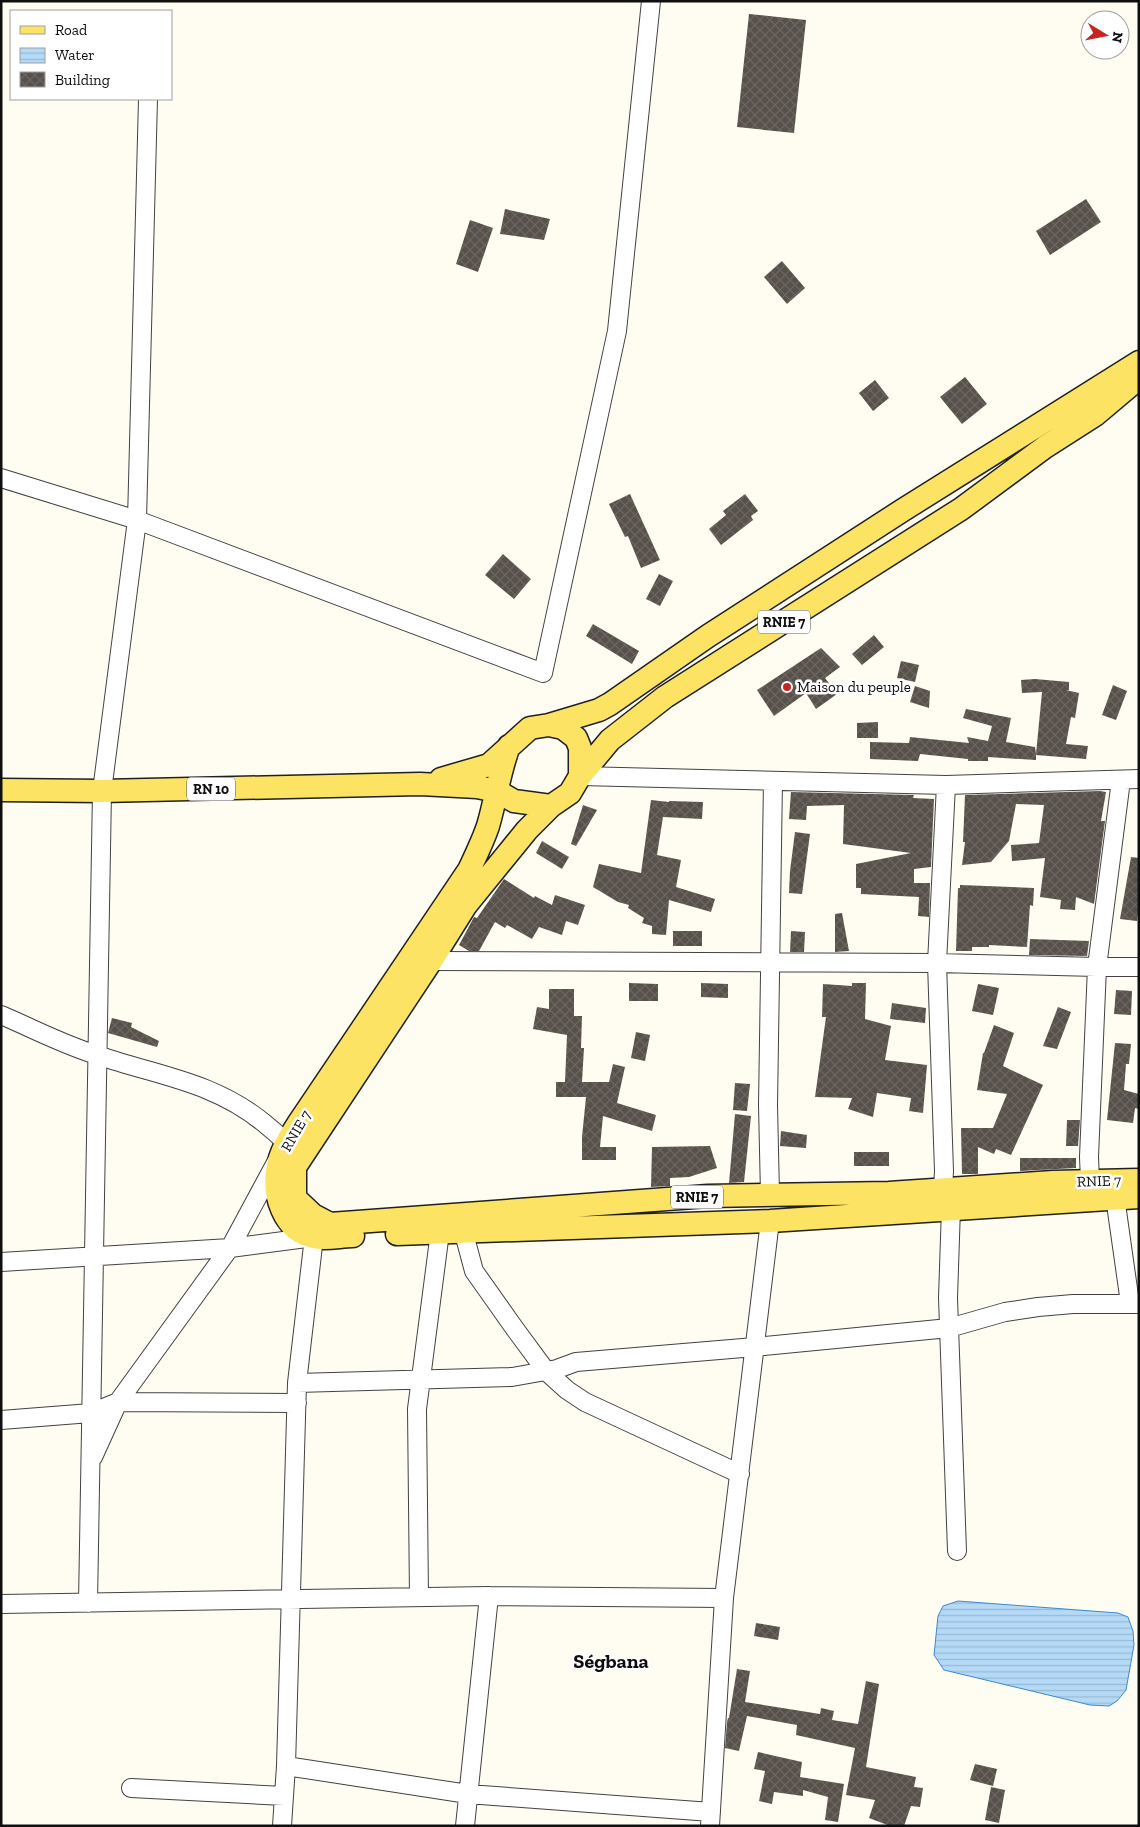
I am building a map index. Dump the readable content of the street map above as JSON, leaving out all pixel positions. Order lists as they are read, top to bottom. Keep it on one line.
{"streets":{"main road":["RNIE 7","RN 10"]},"crossings":[["RNIE 7","RN 10"]],"districts":["Ségbana"],"places":["Maison du peuple"],"legend":["Road","Water","Building"],"north":"right"}
